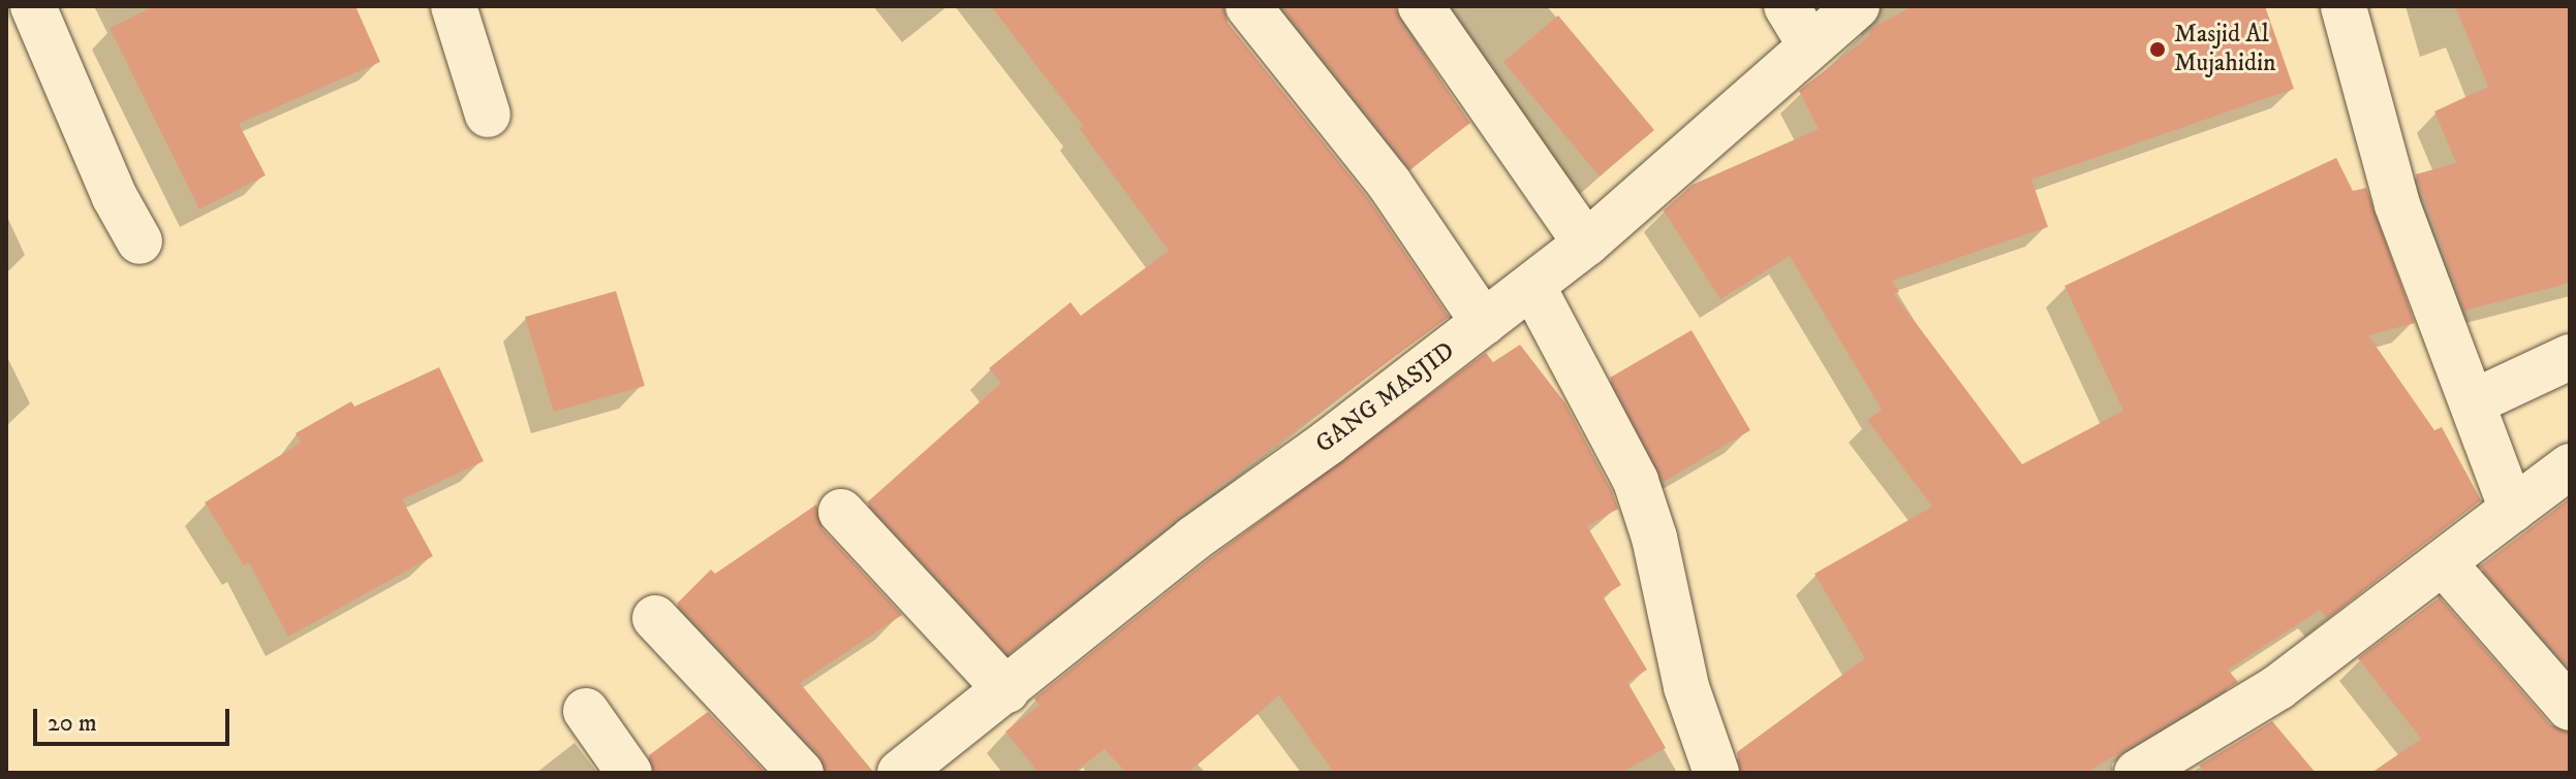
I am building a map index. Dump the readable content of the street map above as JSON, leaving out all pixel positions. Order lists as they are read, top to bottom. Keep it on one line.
{"streets":{"street":["GANG MASJID"]},"places":["Masjid Al Mujahidin"],"scale_bar":"20 m"}
